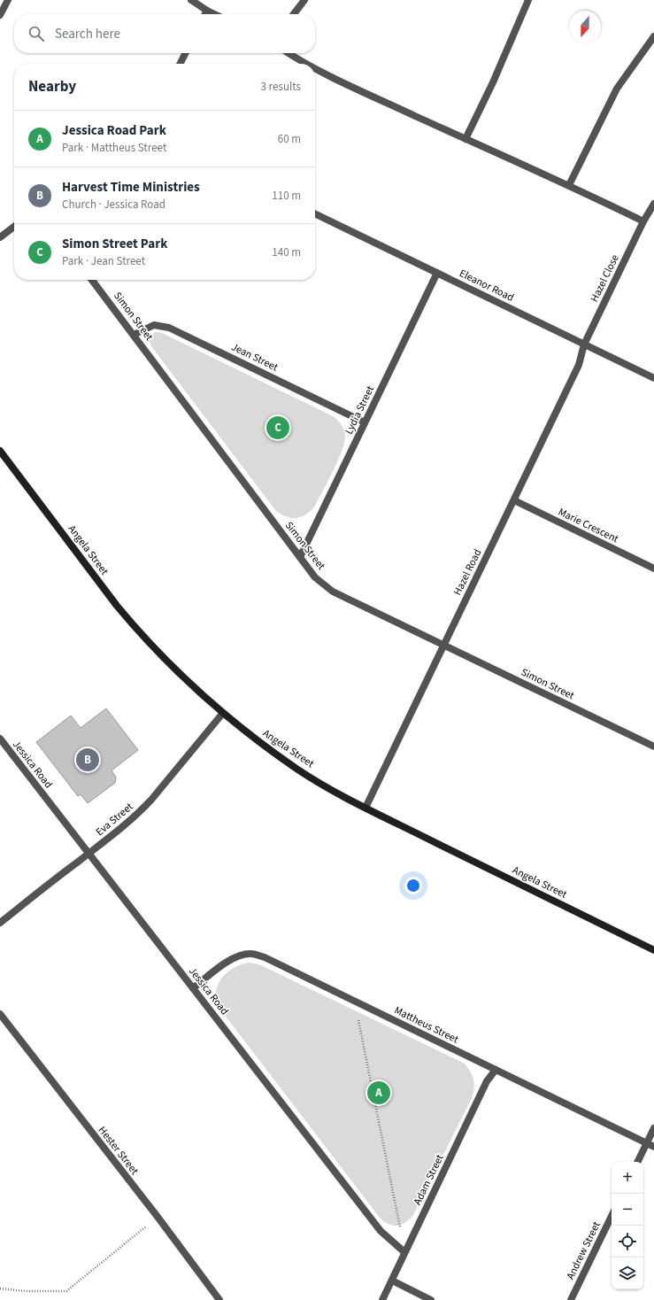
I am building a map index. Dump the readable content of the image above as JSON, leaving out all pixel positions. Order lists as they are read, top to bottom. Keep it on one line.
{"streets":{"street":["Hazel Close","Eleanor Road","Simon Street","Jean Street","Lydia Street","Marie Crescent","Angela Street","Hazel Road","Jessica Road","Eva Street","Mattheus Street","Hester Street","Adam Street","Andrew Street"]},"crossings":[["Hazel Close","Eleanor Road"],["Hazel Close","Hazel Road"],["Eleanor Road","Lydia Street"],["Eleanor Road","Hazel Road"],["Simon Street","Jean Street"],["Simon Street","Lydia Street"],["Simon Street","Hazel Road"],["Jean Street","Lydia Street"],["Marie Crescent","Hazel Road"],["Angela Street","Hazel Road"],["Angela Street","Eva Street"],["Jessica Road","Eva Street"],["Jessica Road","Mattheus Street"],["Jessica Road","Adam Street"],["Mattheus Street","Adam Street"]],"north":"bottom","page":{"search":"Search here","heading":["Nearby","3 results"],"list":[{"mark":"A","name":"Jessica Road Park","note":"Park · Mattheus Street","value":"60 m"},{"mark":"B","name":"Harvest Time Ministries","note":"Church · Jessica Road","value":"110 m"},{"mark":"C","name":"Simon Street Park","note":"Park · Jean Street","value":"140 m"}],"pins":["C","B","A"],"map_buttons":["+","−"]}}
